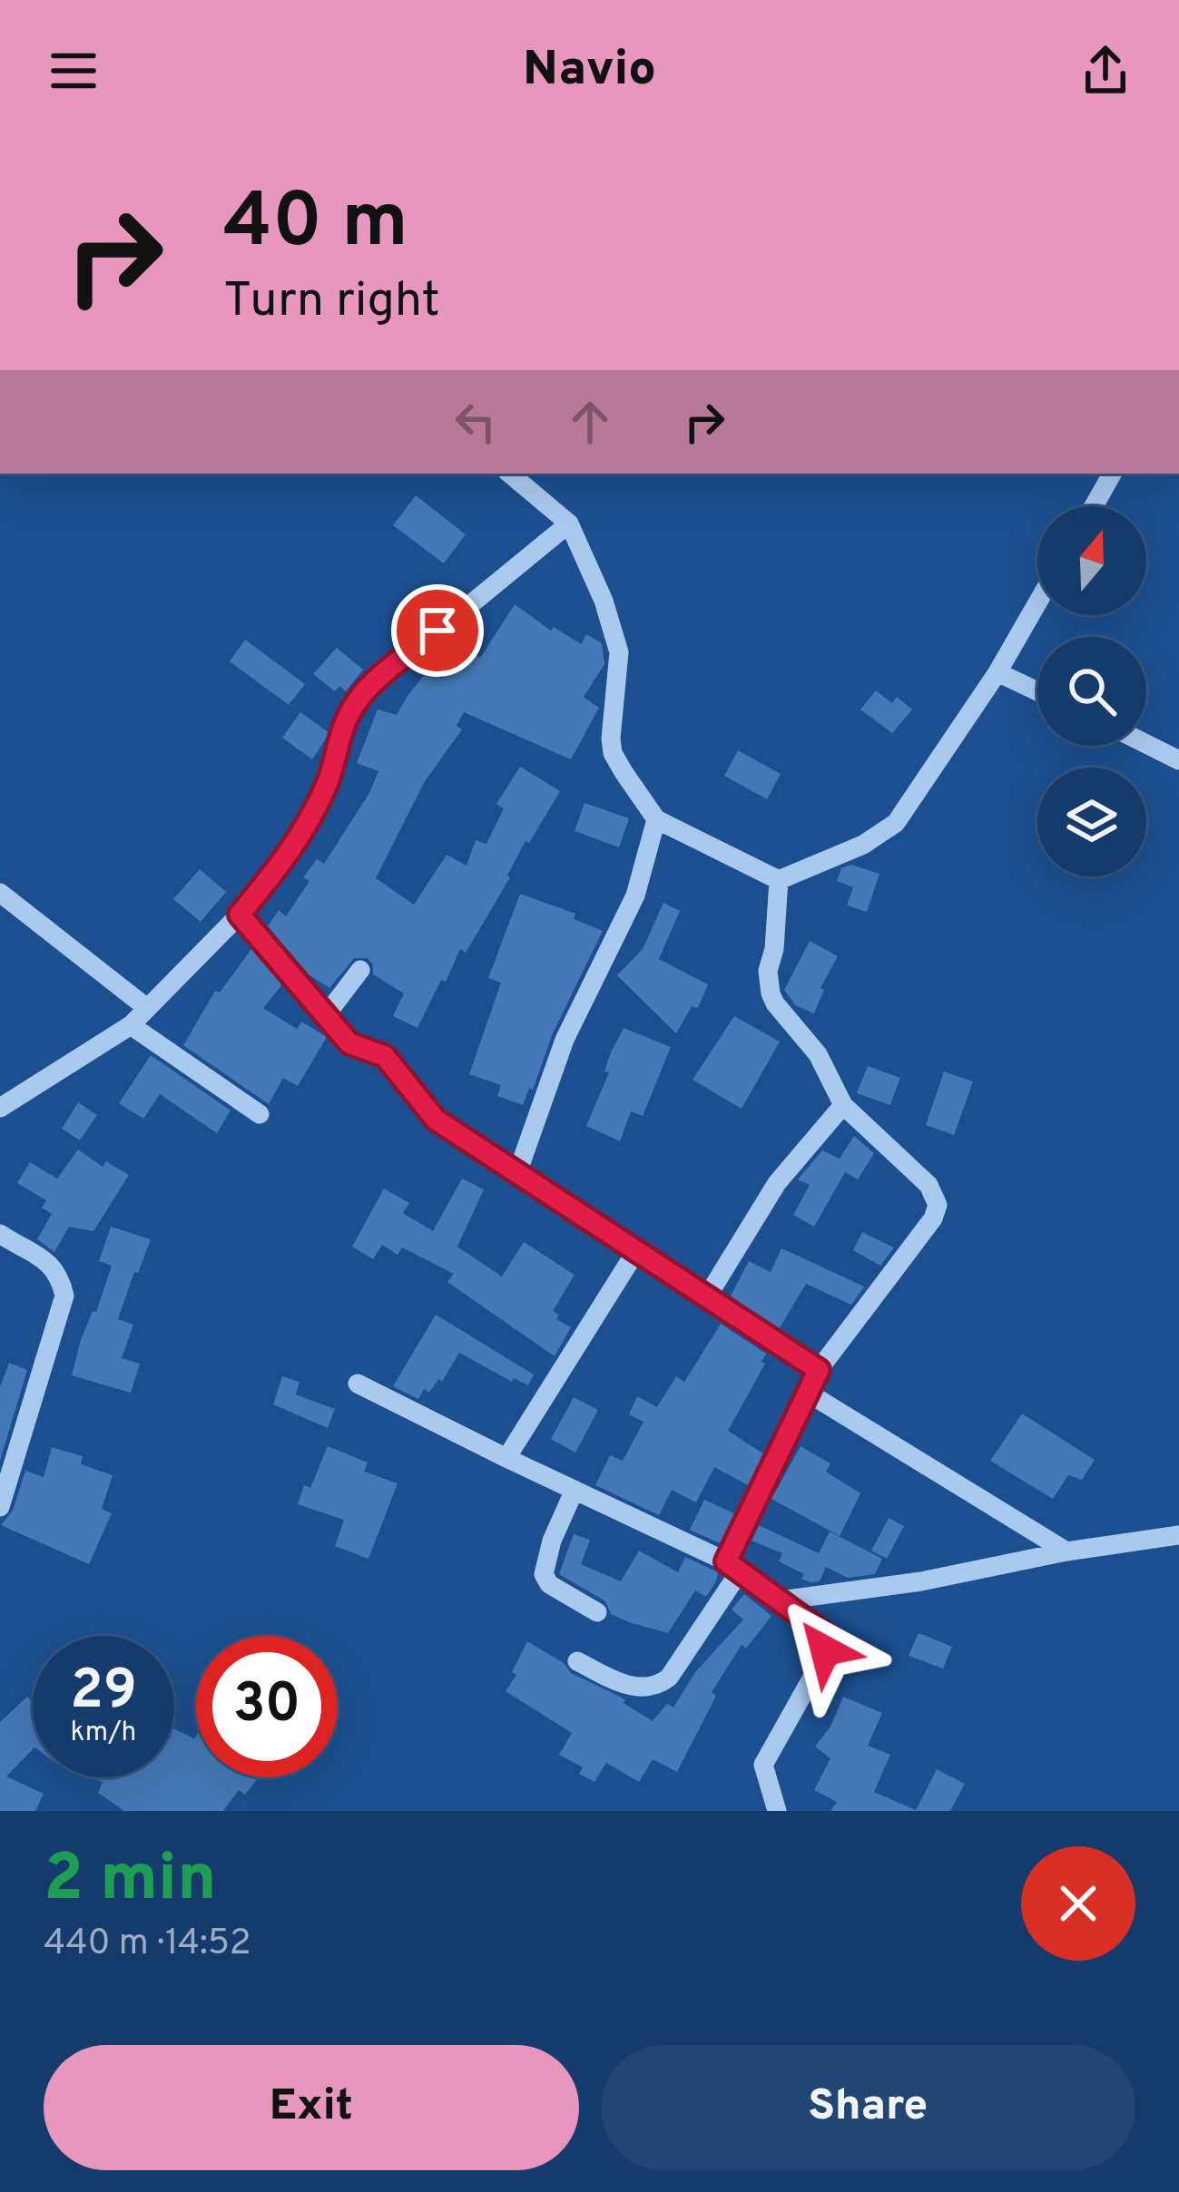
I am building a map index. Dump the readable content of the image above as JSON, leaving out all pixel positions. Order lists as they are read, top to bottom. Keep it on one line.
{"north":"top","page":{"header":"Navio","turn":["40 m","Turn right"],"speed":"29 km/h","limit":"30","heading":["2 min","440 m · 14:52"],"buttons":["Exit","Share"]}}
